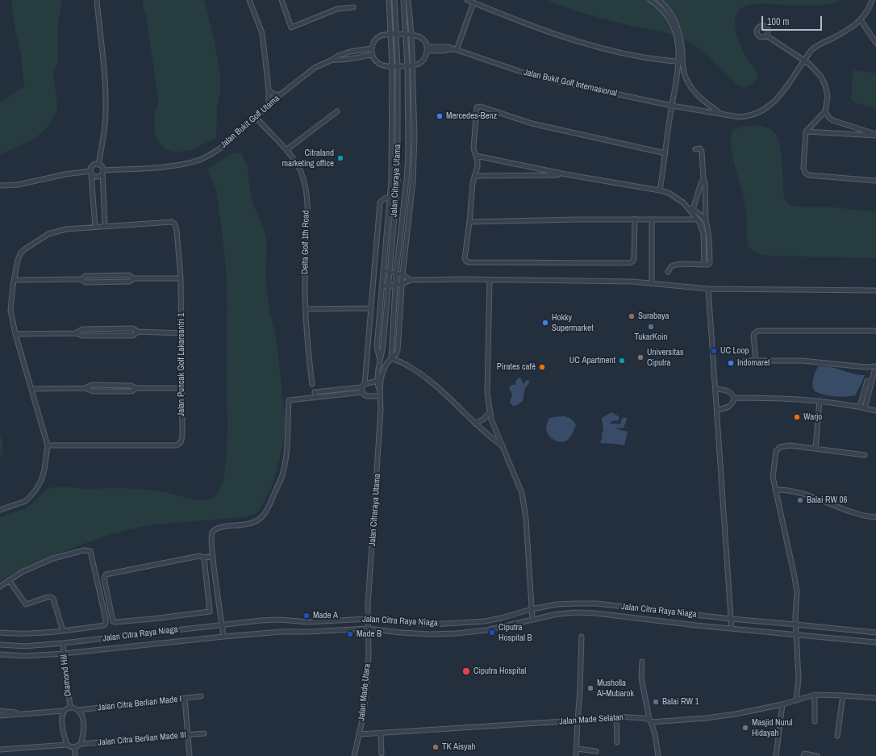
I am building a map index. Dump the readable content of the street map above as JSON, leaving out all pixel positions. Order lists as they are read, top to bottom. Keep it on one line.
{"streets":{"street":["Jalan Bukit Golf Internasional","Jalan Bukit Golf Utama","Jalan Citraraya Utama","Delta Golf 1th Road","Jalan Puncak Golf Lakarsantri 1","Jalan Citra Raya Niaga","Diamond Hill","Jalan Made Utara","Jalan Citra Berlian Made I","Jalan Made Selatan","Jalan Citra Berlian Made III"]},"crossings":[["Jalan Bukit Golf Utama","Delta Golf 1th Road"],["Jalan Citraraya Utama","Jalan Citra Raya Niaga"],["Jalan Citraraya Utama","Jalan Made Utara"],["Jalan Citra Raya Niaga","Diamond Hill"],["Jalan Citra Raya Niaga","Jalan Made Utara"],["Diamond Hill","Jalan Citra Berlian Made I"],["Jalan Made Utara","Jalan Made Selatan"]],"places":["Mercedes-Benz","Citraland marketing office","Surabaya","Hokky Supermarket","TukarKoin","UC Loop","Universitas Ciputra","UC Apartment","Indomaret","Pirates café","Warjo","Balai RW 06","Made A","Ciputra Hospital B","Made B","Ciputra Hospital","Musholla Al-Mubarok","Balai RW 1","Masjid Nurul Hidayah","TK Aisyah"],"scale_bar":"100 m"}
